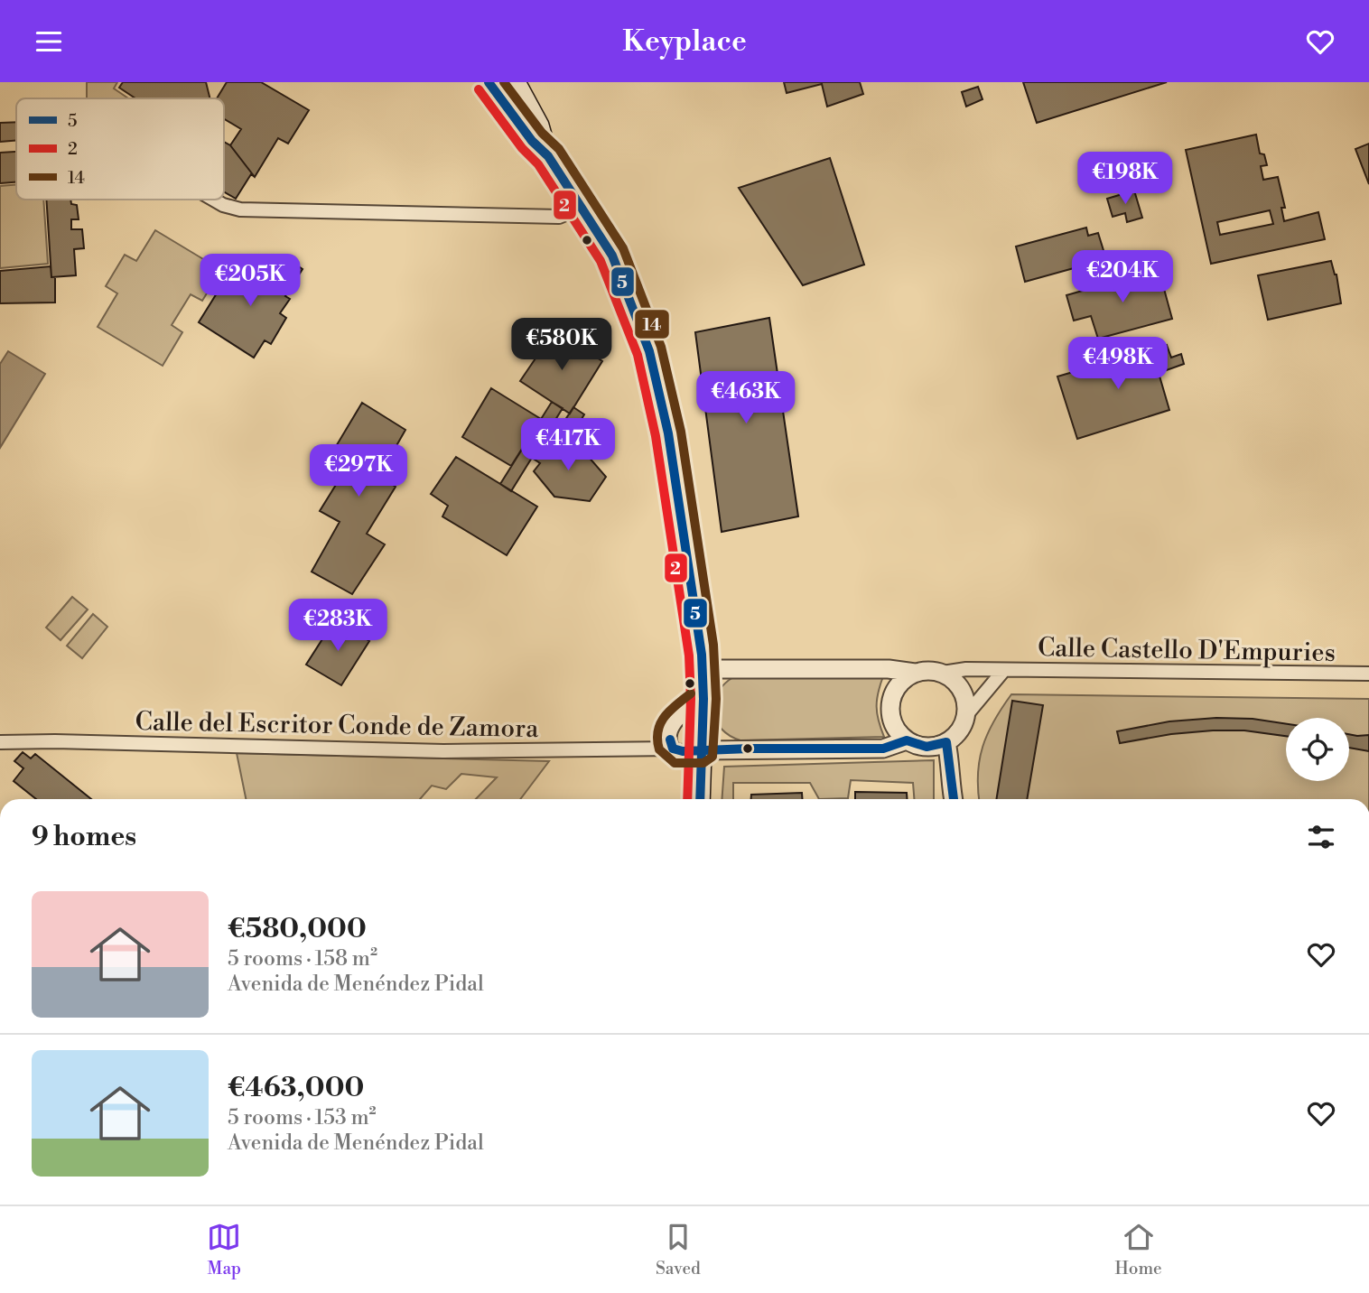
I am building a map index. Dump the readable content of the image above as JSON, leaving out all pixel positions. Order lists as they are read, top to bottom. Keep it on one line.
{"streets":{"street":["Calle Castello D'Empuries","Calle del Escritor Conde de Zamora"]},"lines":["transit line 5","transit line 14","transit line 2"],"legend":["5","2","14"],"page":{"header":"Keyplace","price":["€198K","€204K","€205K","€580K","€498K","€463K","€417K","€297K","€283K"],"heading":"9 homes","list":[{"name":"€580,000","note":"5 rooms · 158 m² · Avenida de Menéndez Pidal"},{"name":"€463,000","note":"5 rooms · 153 m² · Avenida de Menéndez Pidal"}],"tabs":["Map","Saved","Home"]}}
